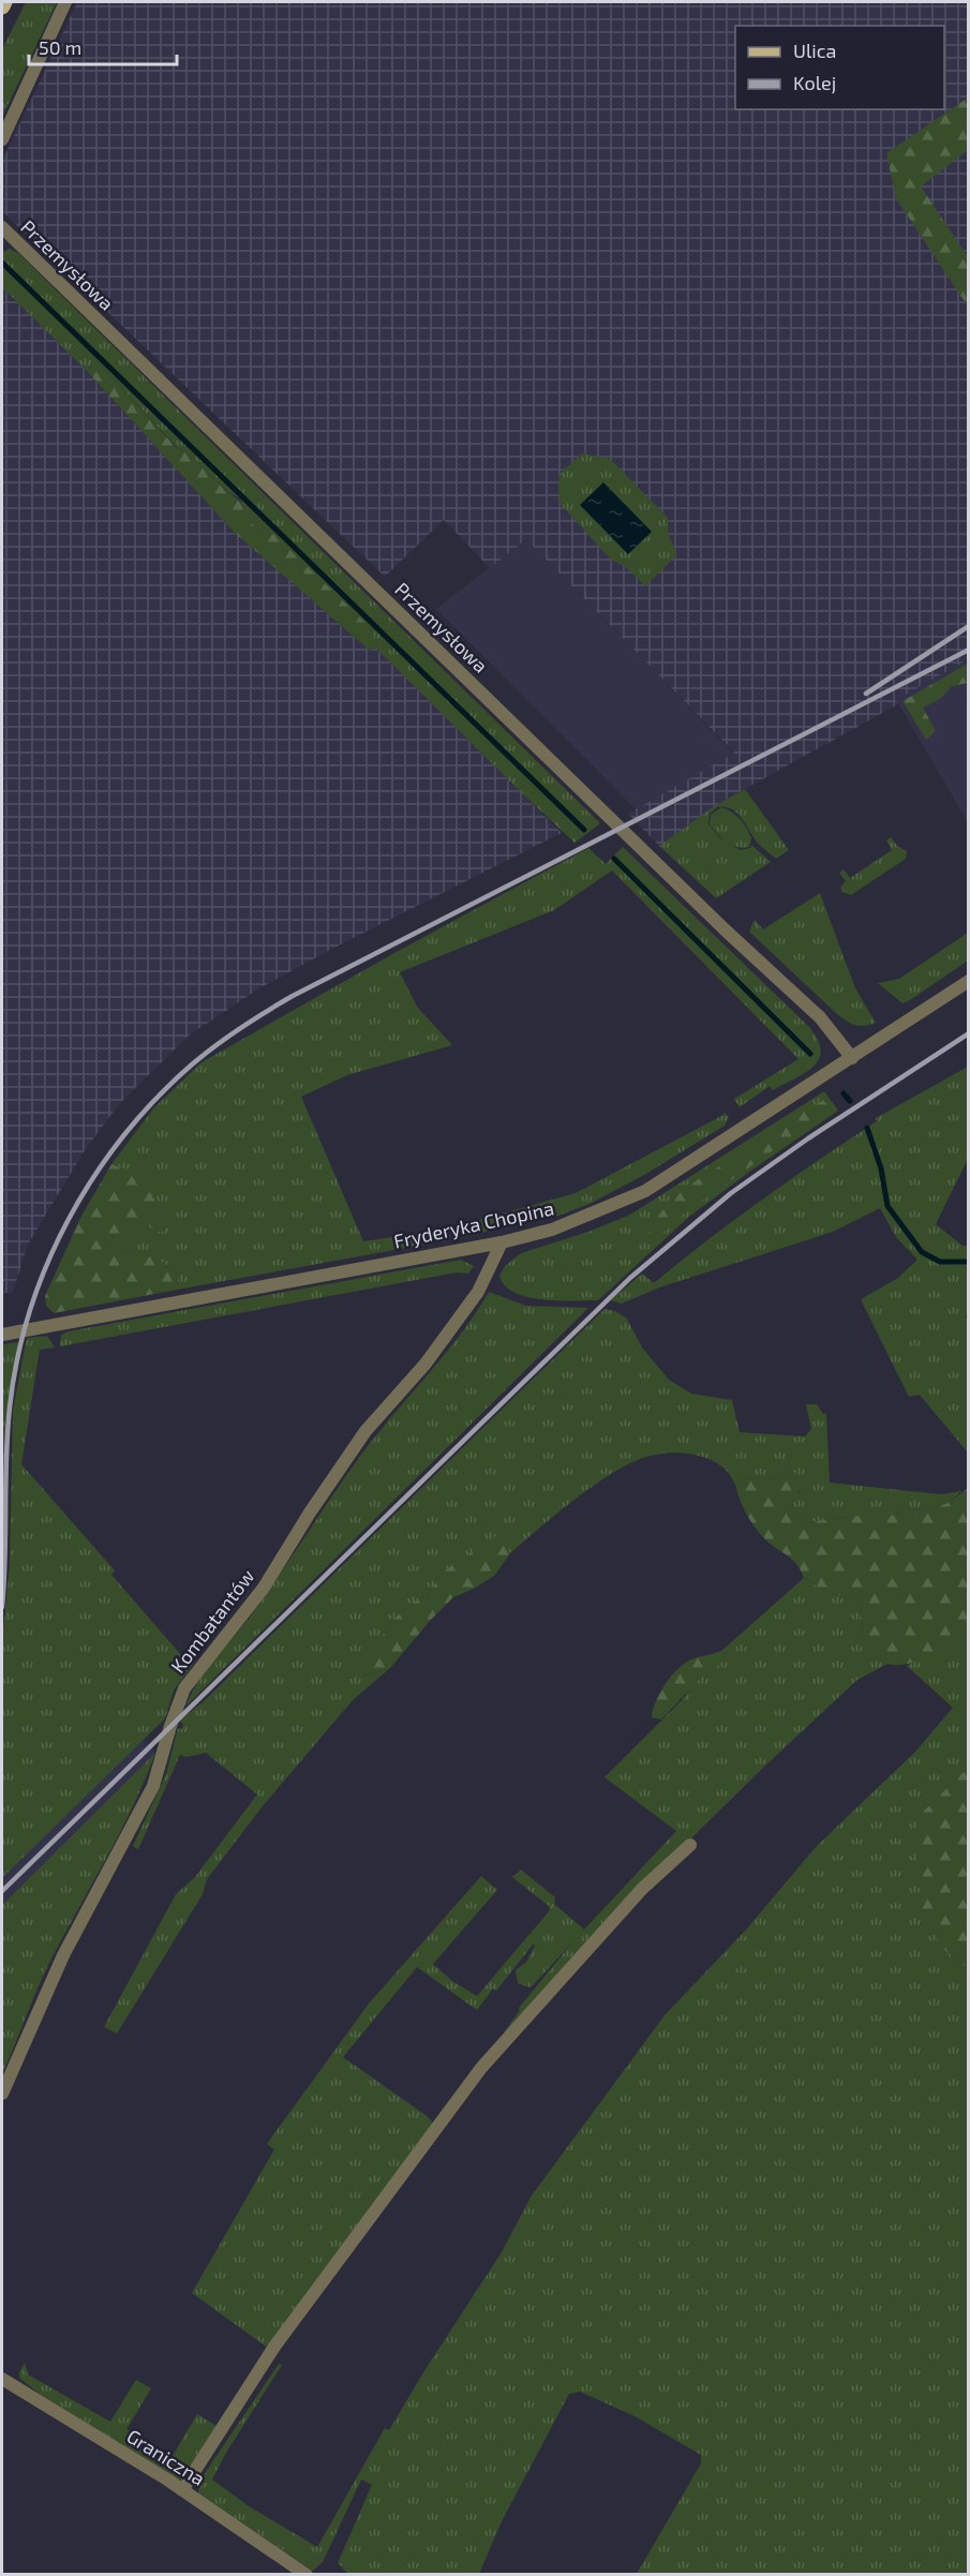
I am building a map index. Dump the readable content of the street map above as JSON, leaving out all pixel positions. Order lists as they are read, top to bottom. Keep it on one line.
{"streets":{"street":["Przemysłowa","Fryderyka Chopina","Kombatantów","Graniczna"]},"crossings":[["Przemysłowa","Fryderyka Chopina"],["Fryderyka Chopina","Kombatantów"]],"legend":["Ulica","Kolej"],"scale_bar":"50 m"}
